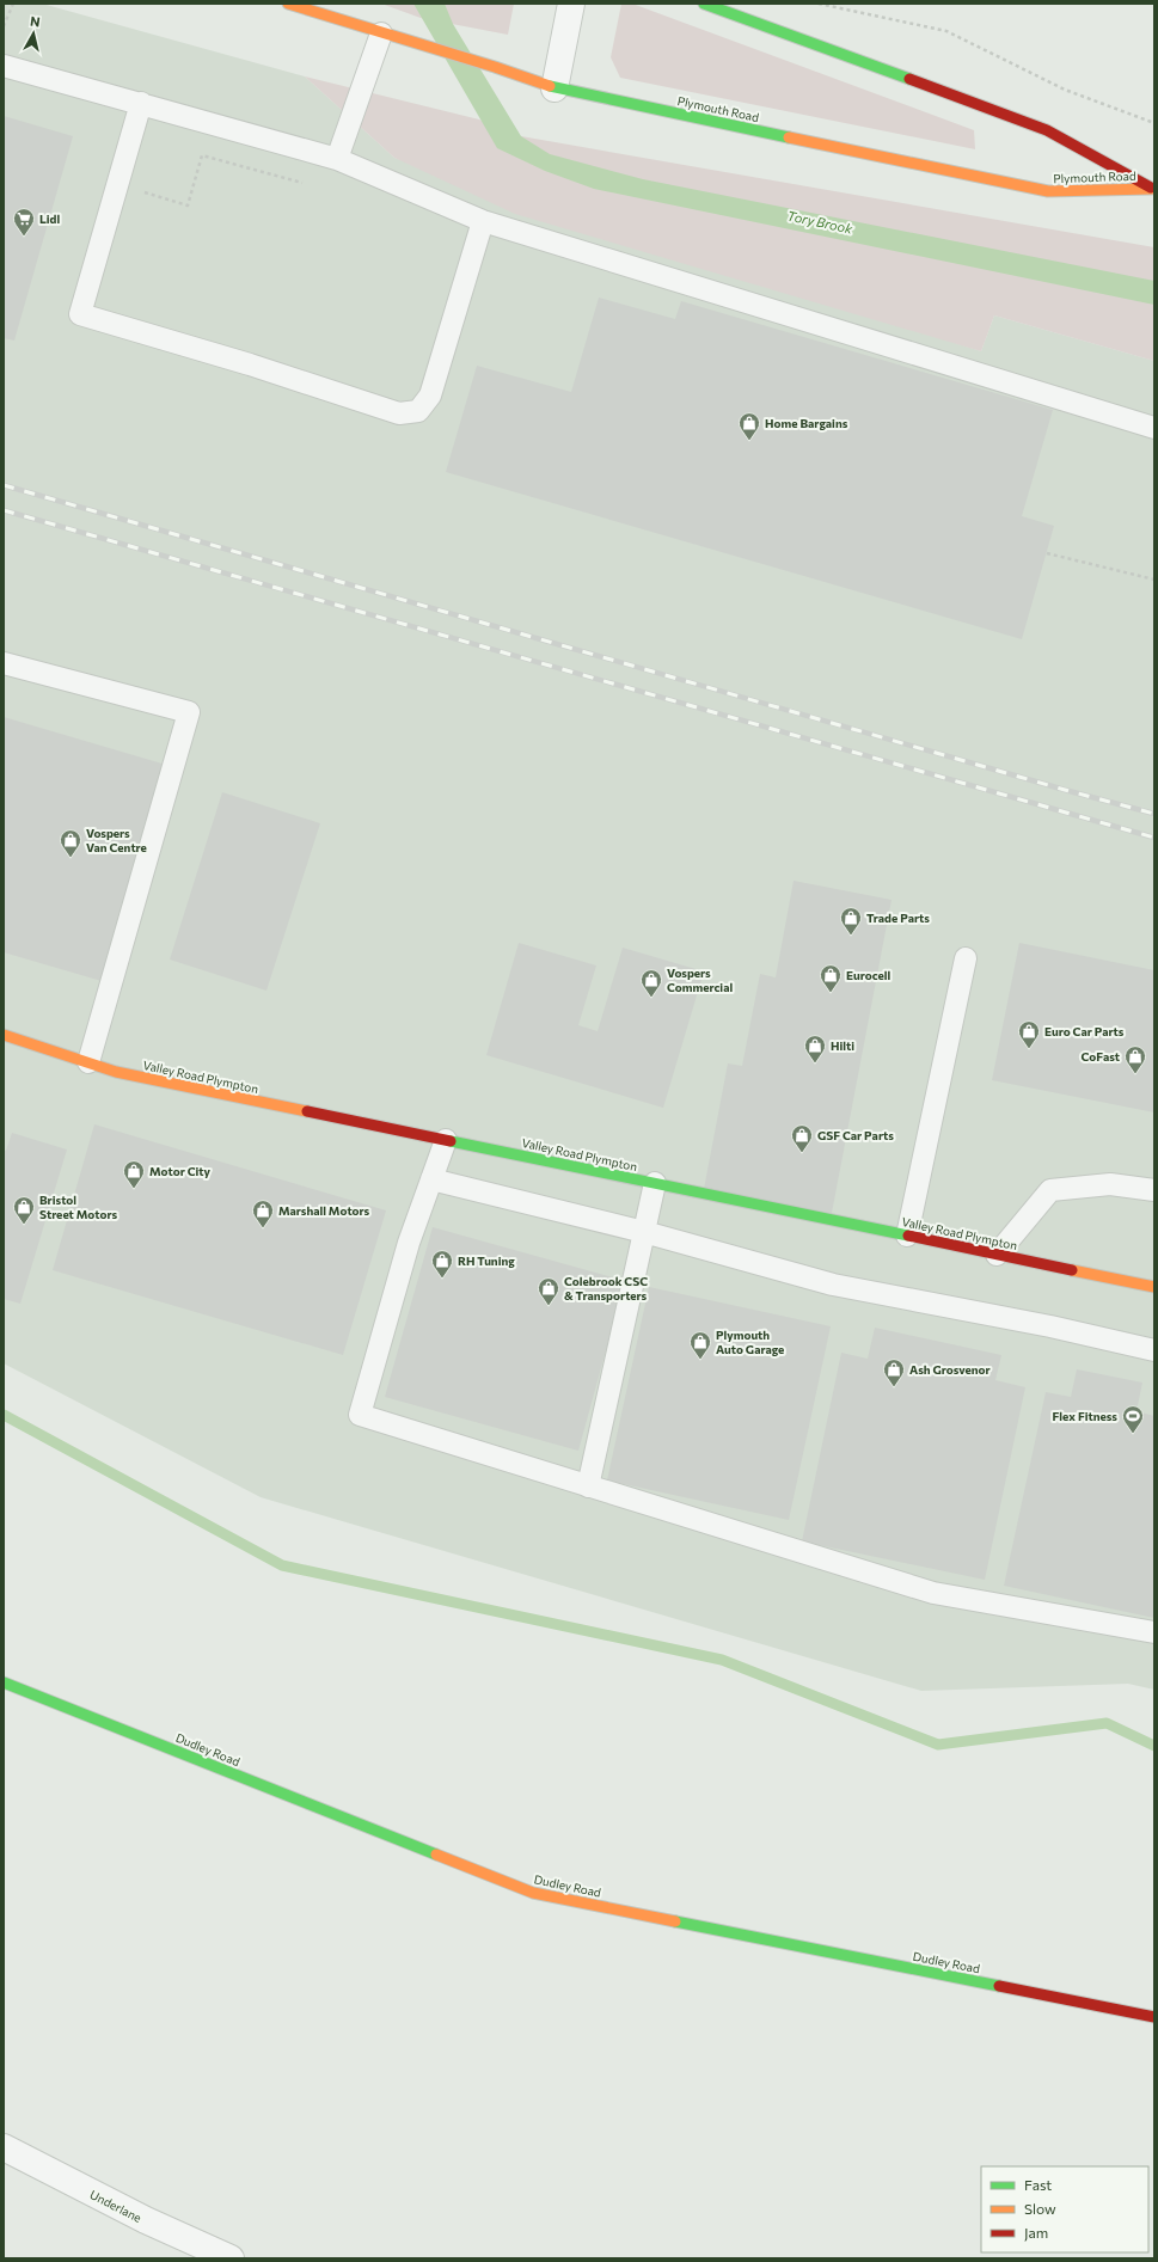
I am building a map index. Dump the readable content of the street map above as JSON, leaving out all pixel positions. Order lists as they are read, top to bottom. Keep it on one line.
{"streets":{"street":["Plymouth Road","Valley Road Plympton","Dudley Road","Underlane"]},"water":["Tory Brook"],"places":{"supermarket":["Lidl"],"shop":["Home Bargains","Vospers Van Centre","Trade Parts","Eurocell","Vospers Commercial","Euro Car Parts","Hilti","CoFast","GSF Car Parts","Motor City","Bristol Street Motors","Marshall Motors","RH Tuning","Colebrook CSC & Transporters","Plymouth Auto Garage","Ash Grosvenor"],"sports":["Flex Fitness"]},"legend":["Fast","Slow","Jam"],"north":"top"}
